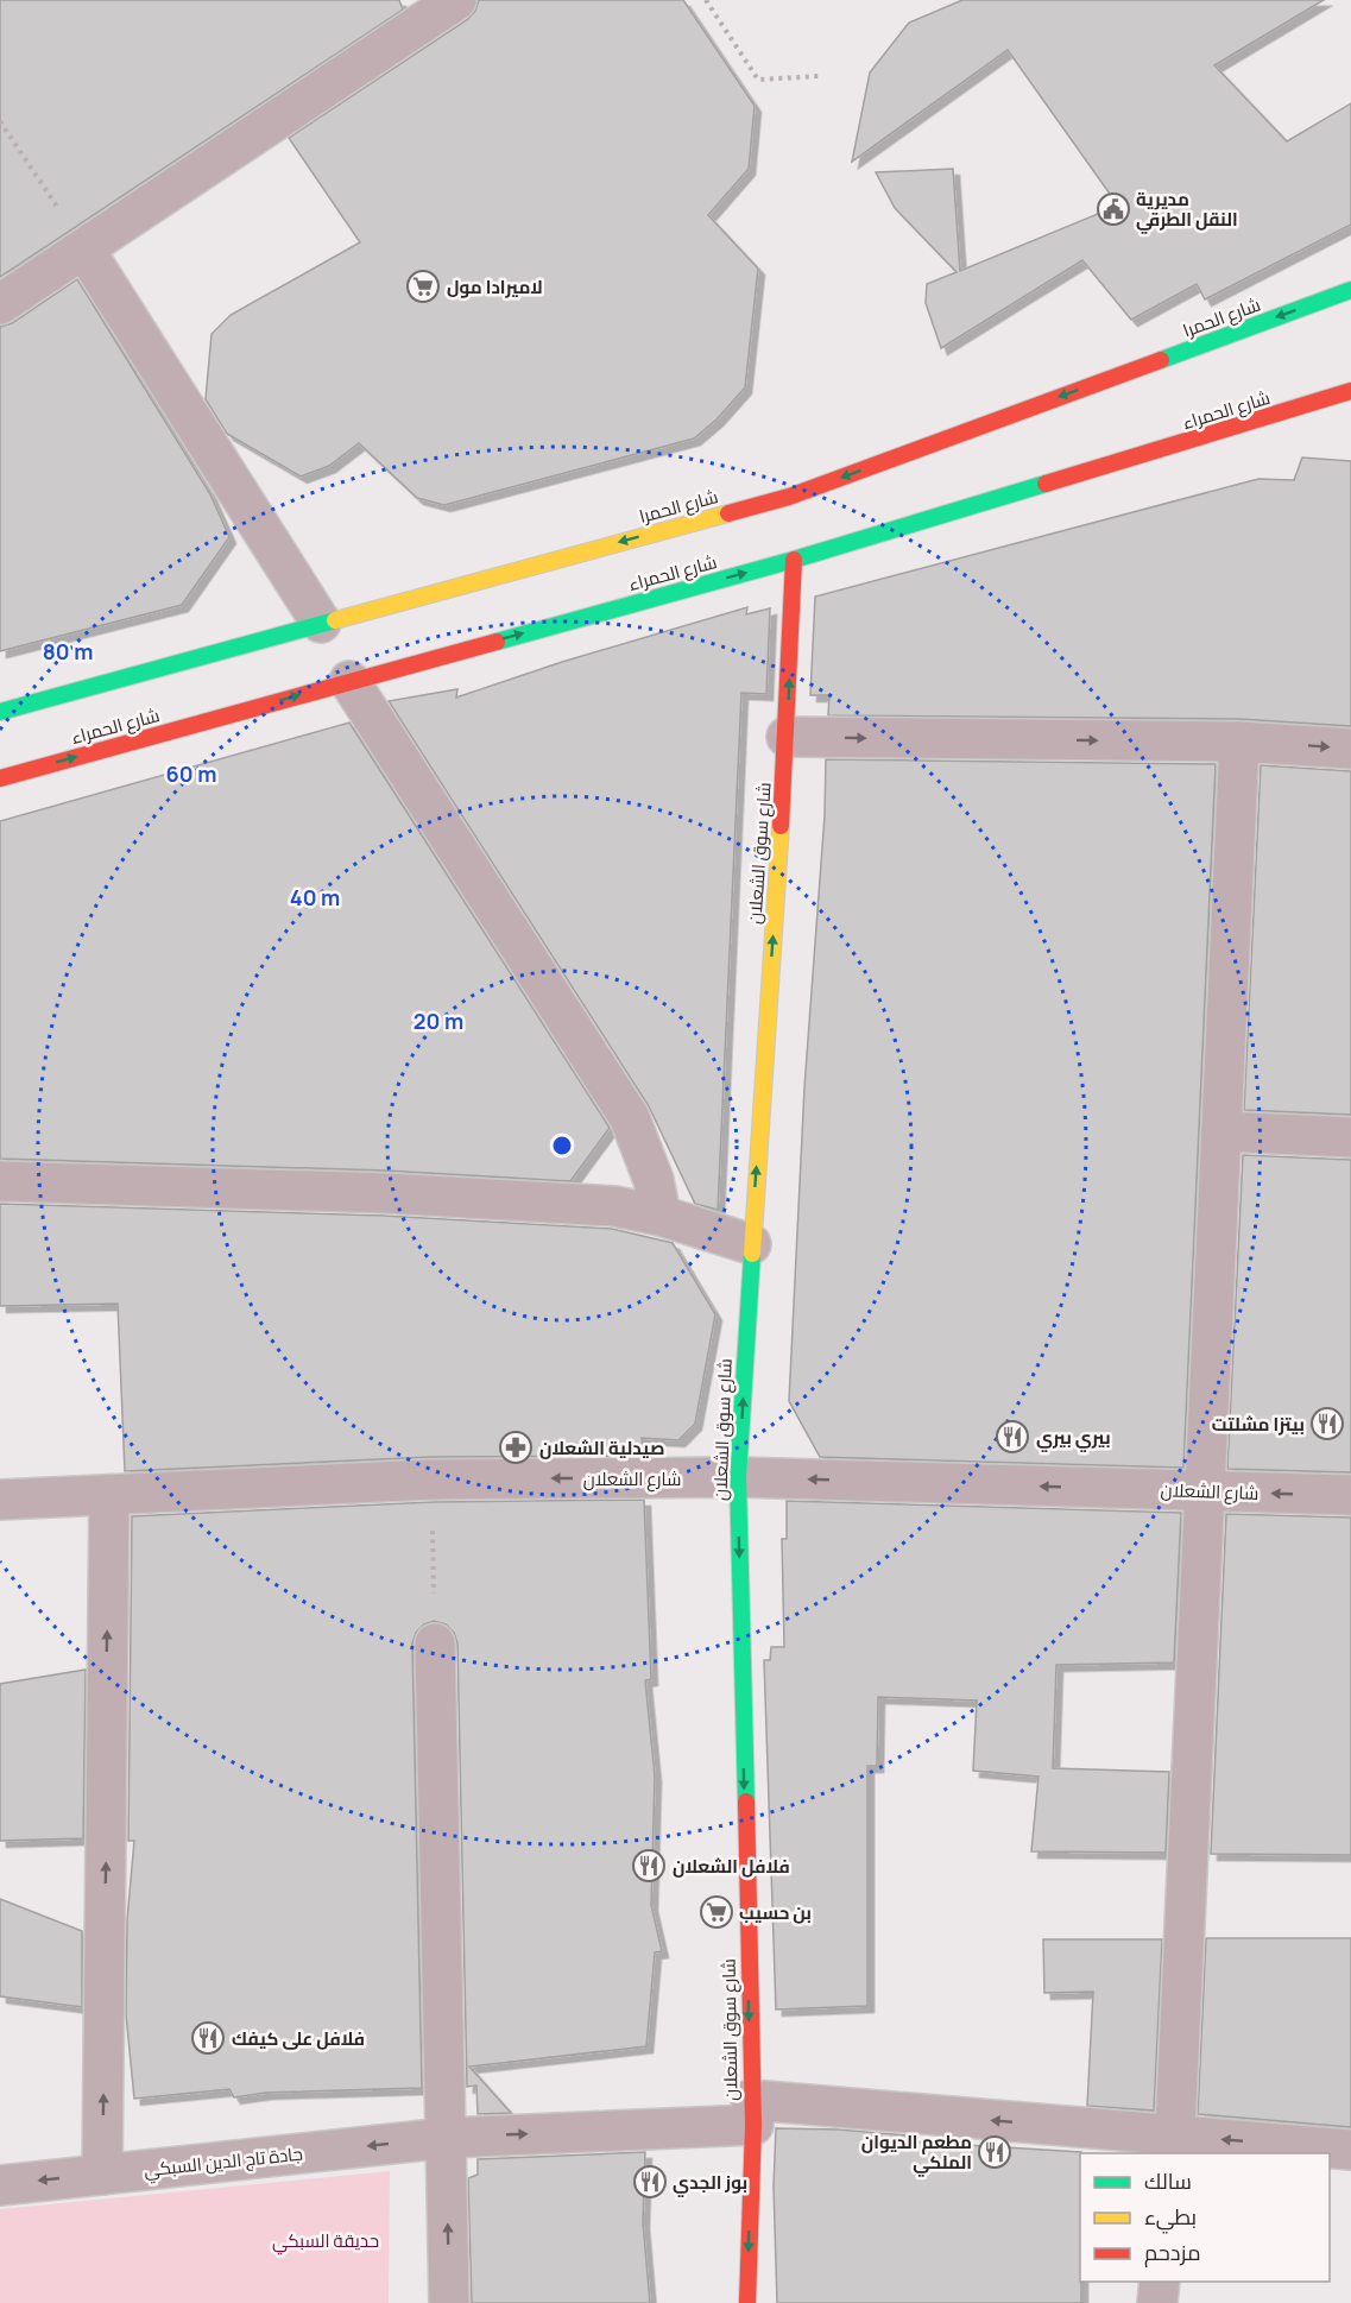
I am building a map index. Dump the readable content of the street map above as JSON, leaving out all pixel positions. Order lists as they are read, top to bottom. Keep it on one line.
{"streets":{"street":["شارع الحمرا","شارع الحمراء","شارع سوق الشعلان","شارع الشعلان","جادة تاج الدين السبكي"]},"crossings":[["شارع الحمراء","شارع سوق الشعلان"],["شارع سوق الشعلان","شارع الشعلان"],["شارع سوق الشعلان","جادة تاج الدين السبكي"]],"one_way":["شارع الحمرا","شارع الحمراء"],"parks":["حديقة السبكي"],"places":{"public building":["مديرية النقل الطرقي"],"supermarket":["لاميرادا مول","بن حسيب"],"restaurant":["بيتزا مشلتت","بيري بيري","فلافل الشعلان","فلافل على كيفك","مطعم الديوان الملكي","بوز الجدي"],"pharmacy":["صيدلية الشعلان"]},"legend":["سالك","بطيء","مزدحم"],"rings":["80 m","60 m","40 m","20 m"]}
